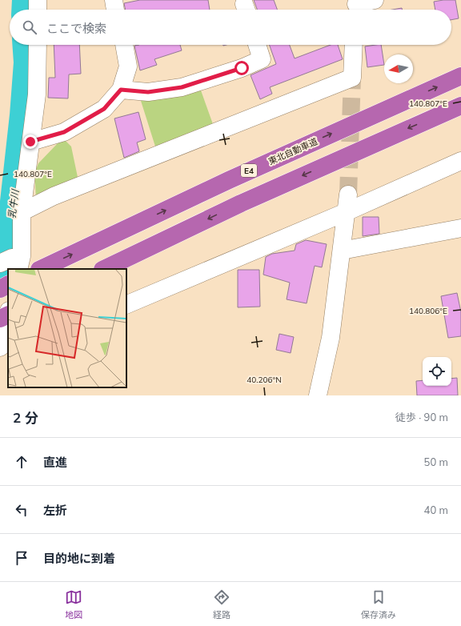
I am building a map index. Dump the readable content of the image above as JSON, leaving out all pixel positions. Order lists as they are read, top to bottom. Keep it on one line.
{"streets":{"highway":["東北自動車道","E4"]},"water":["乳牛川"],"north":"left","page":{"search":"ここで検索","heading":["2 分","徒歩 · 90 m"],"list":[["直進","50 m"],["左折","40 m"],"目的地に到着"],"nav":["地図","経路","保存済み"]},"coordinates":["140.807°E","140.806°E","40.206°N"]}
